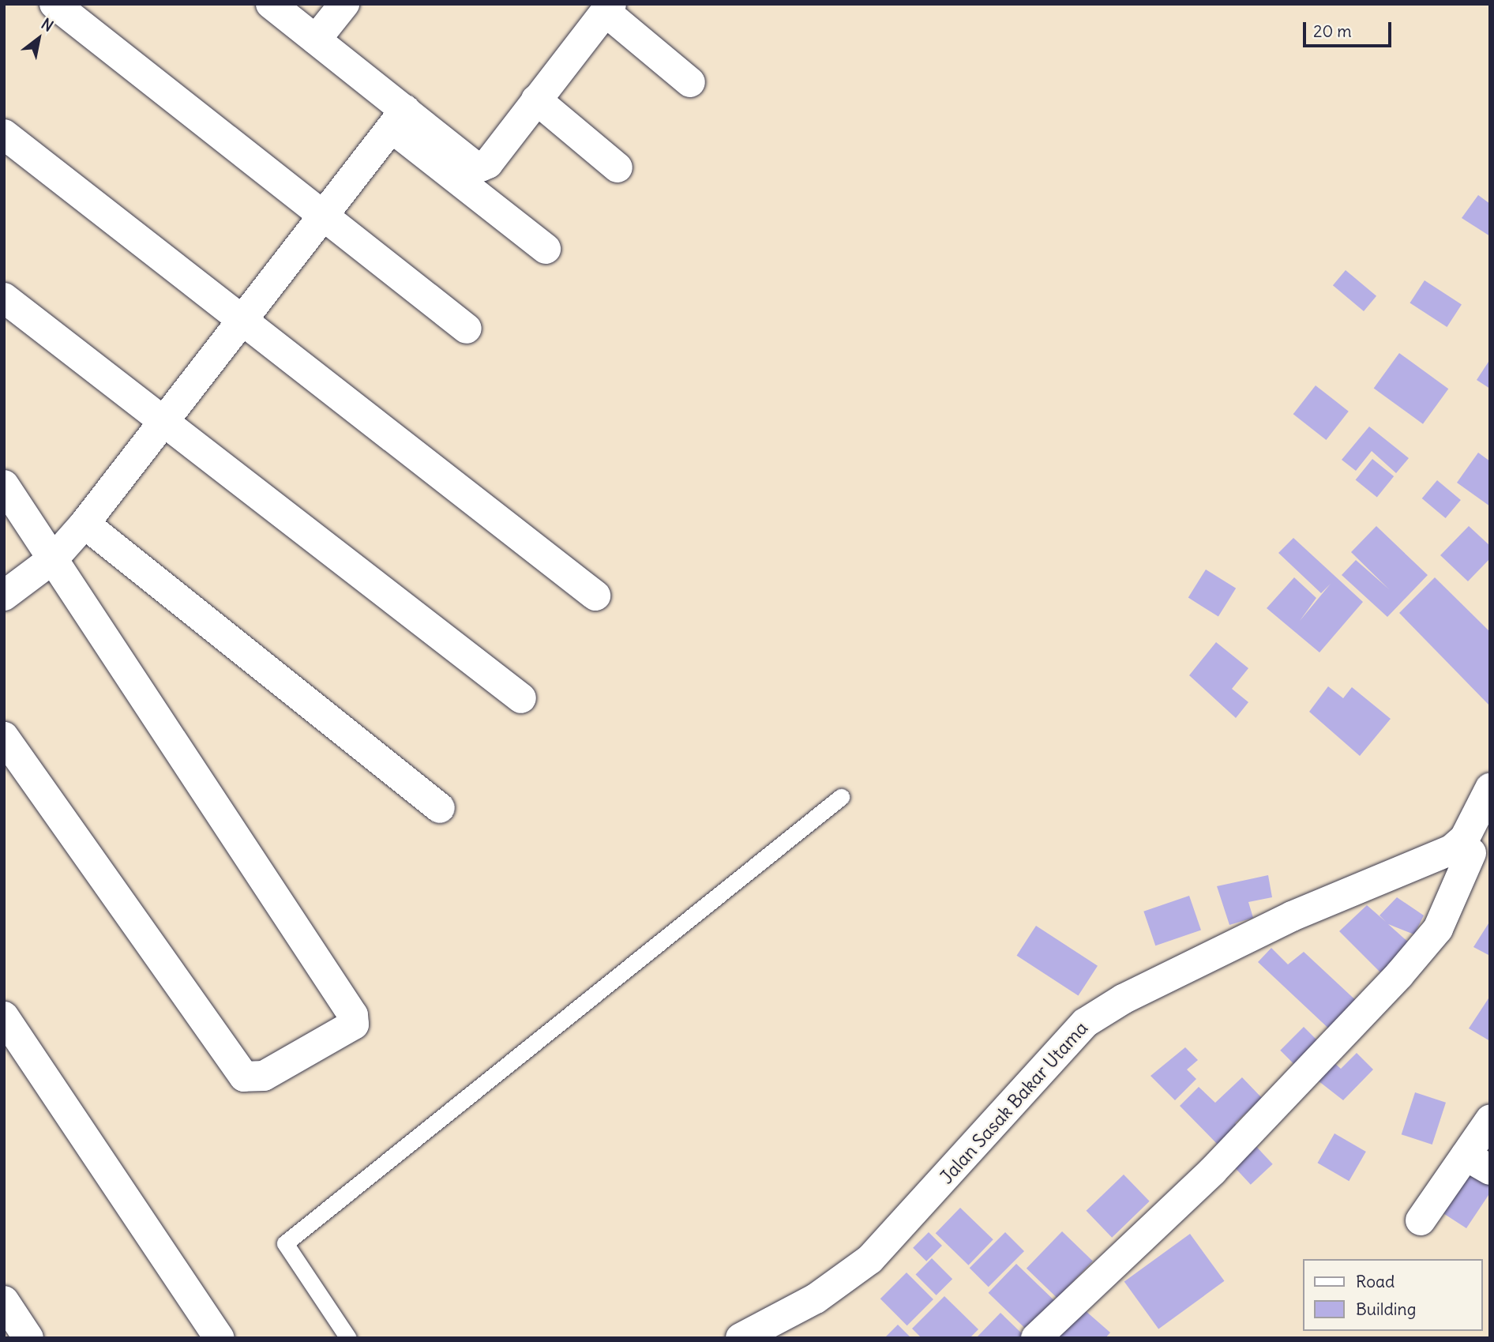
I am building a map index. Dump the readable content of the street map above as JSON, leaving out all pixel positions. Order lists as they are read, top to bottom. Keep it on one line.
{"streets":{"street":["Jalan Sasak Bakar Utama"]},"legend":["Road","Building"],"scale_bar":"20 m","north":"top right"}
